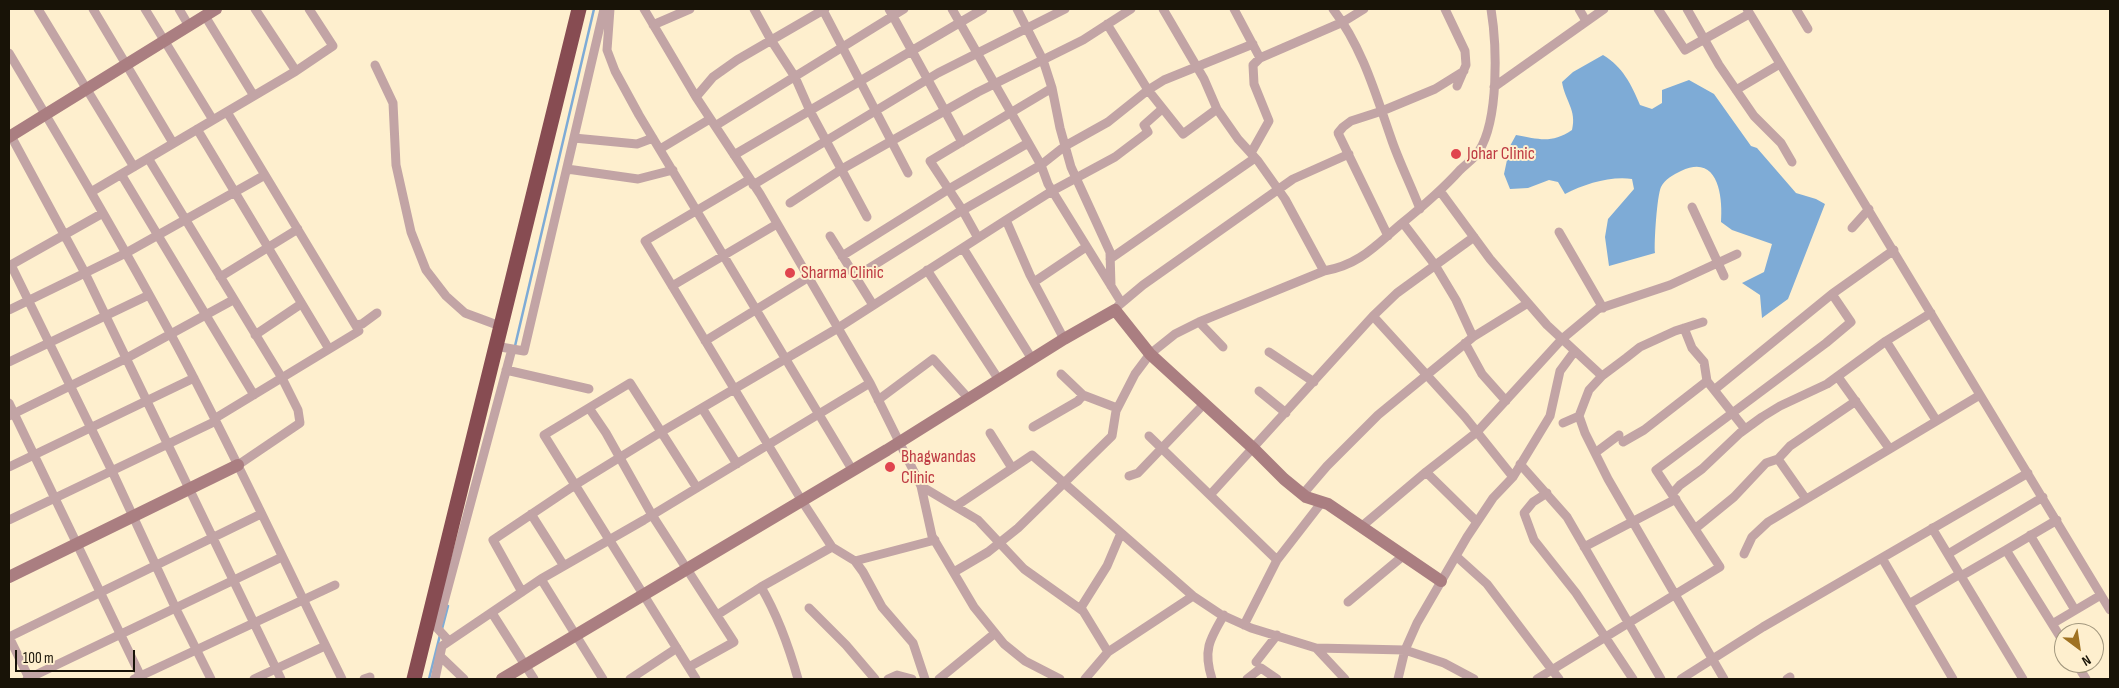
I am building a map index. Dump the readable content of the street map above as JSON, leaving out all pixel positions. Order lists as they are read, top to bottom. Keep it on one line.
{"places":["Johar Clinic","Sharma Clinic","Bhagwandas Clinic"],"scale_bar":"100 m","north":"bottom right"}
